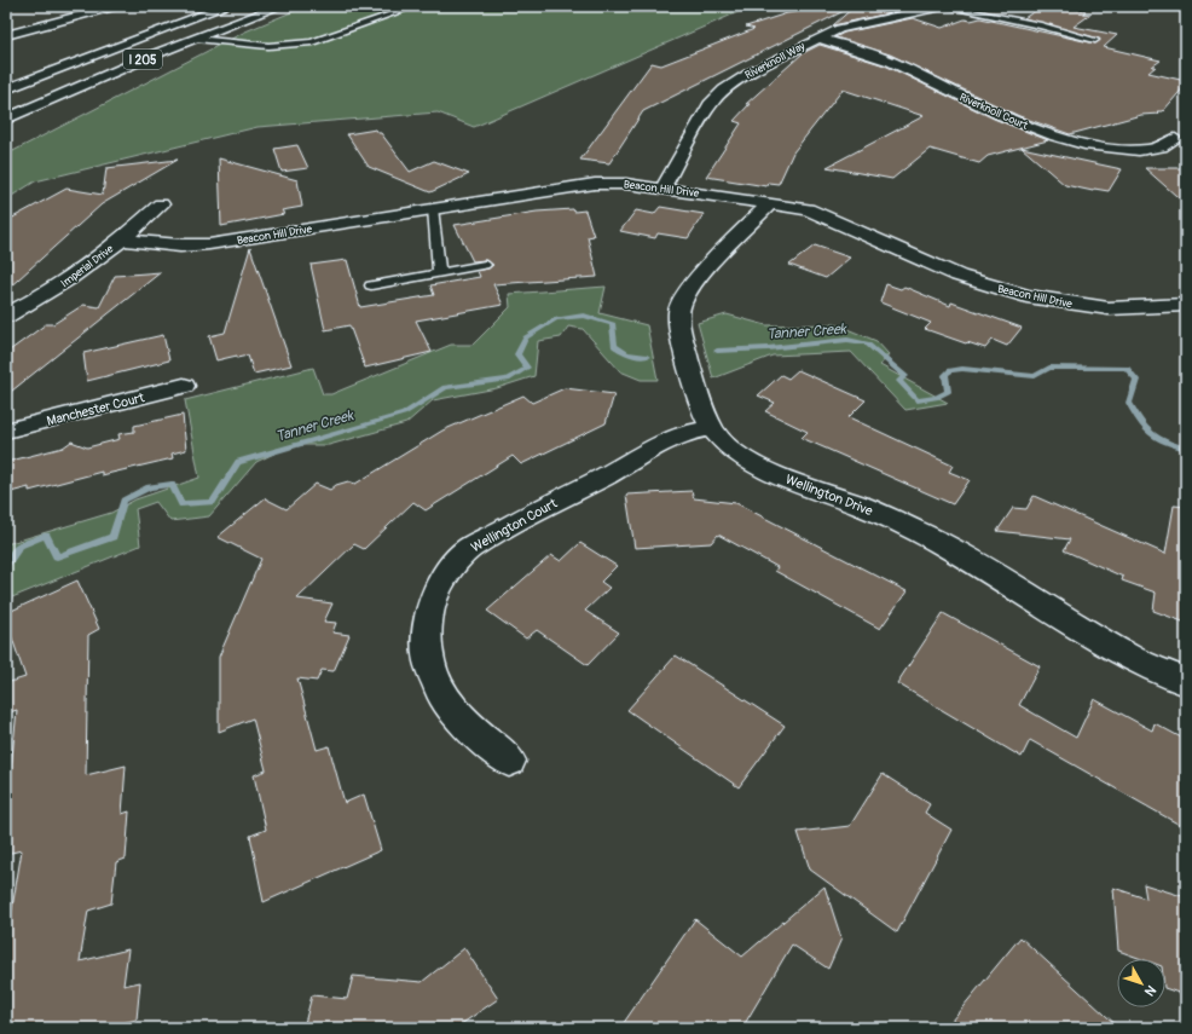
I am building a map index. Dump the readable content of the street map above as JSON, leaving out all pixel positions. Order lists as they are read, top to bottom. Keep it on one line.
{"streets":{"main road":["I 205","Riverknoll Way","Riverknoll Court","Beacon Hill Drive","Imperial Drive","Manchester Court","Wellington Drive","Wellington Court"]},"crossings":[["Riverknoll Way","Riverknoll Court"],["Riverknoll Way","Beacon Hill Drive"],["Beacon Hill Drive","Imperial Drive"],["Beacon Hill Drive","Wellington Drive"],["Wellington Drive","Wellington Court"]],"water":["Tanner Creek"],"north":"bottom right"}
